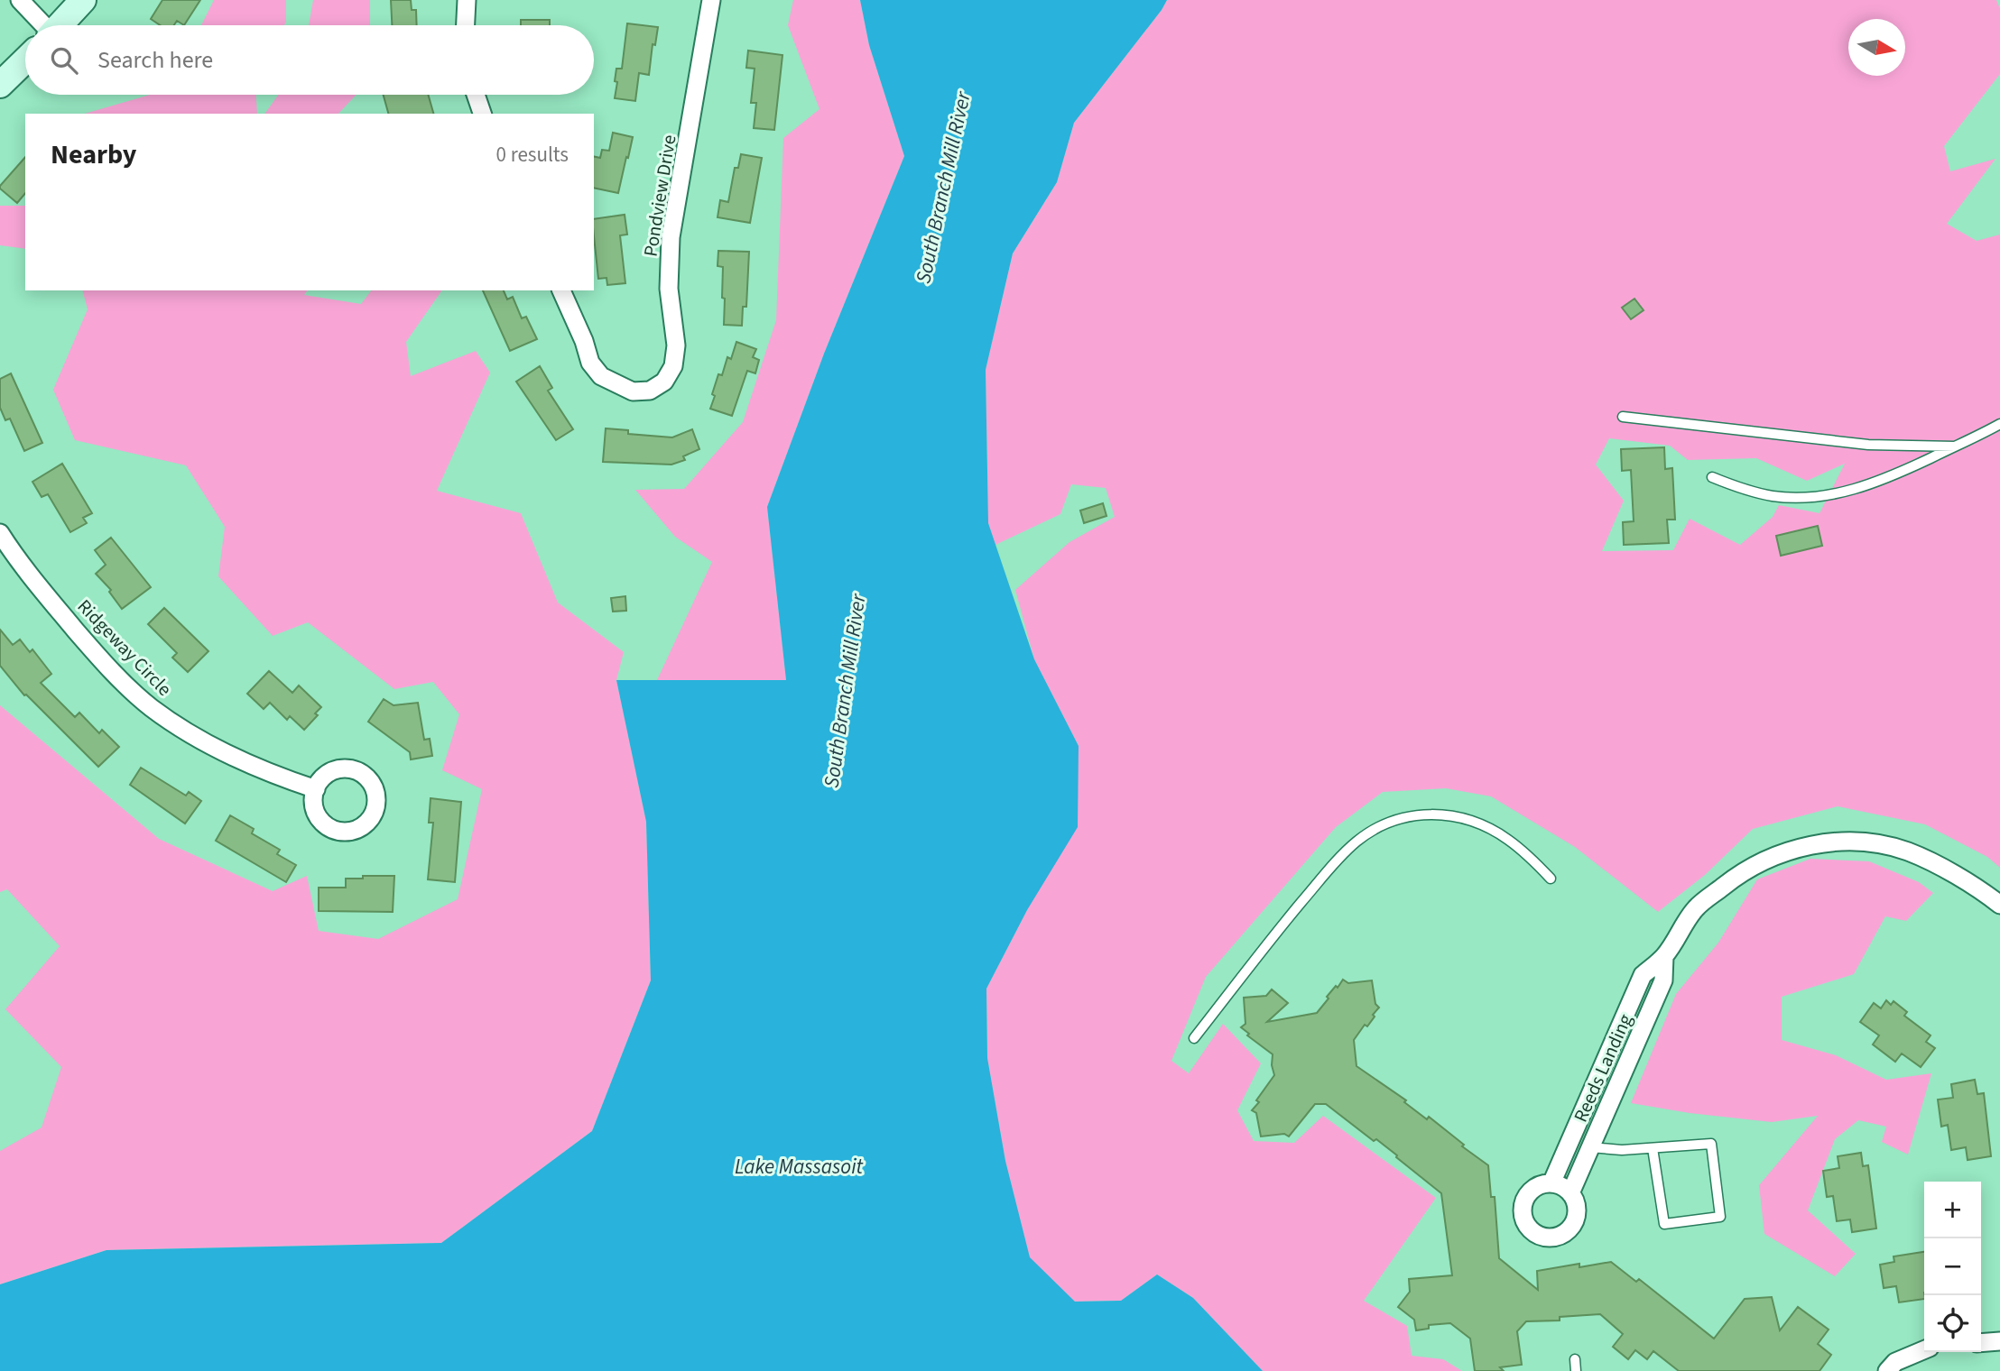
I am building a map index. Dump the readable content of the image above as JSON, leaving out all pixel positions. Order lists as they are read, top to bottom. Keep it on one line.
{"streets":{"street":["Pondview Drive","Ridgeway Circle","Reeds Landing"]},"water":["South Branch Mill River","Lake Massasoit"],"north":"right","page":{"search":"Search here","heading":["Nearby","0 results"],"map_buttons":["+","−"]}}
